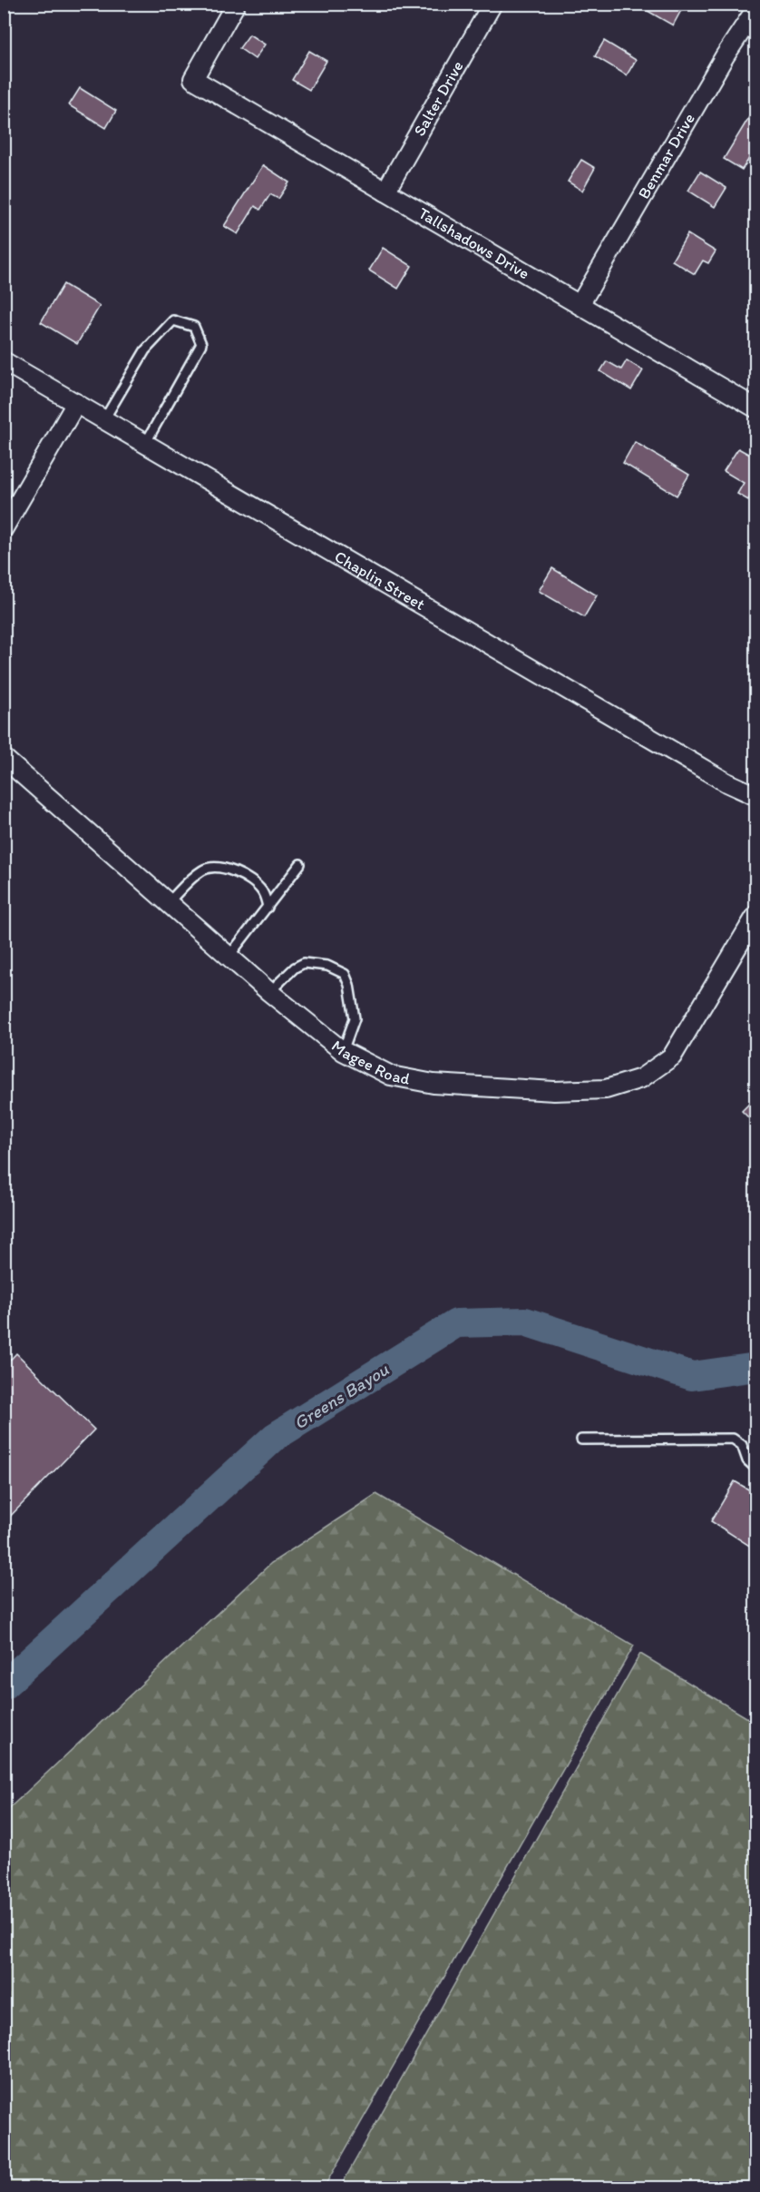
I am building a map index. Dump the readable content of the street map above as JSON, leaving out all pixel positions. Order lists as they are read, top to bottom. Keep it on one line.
{"streets":{"street":["Salter Drive","Benmar Drive","Tallshadows Drive","Chaplin Street","Magee Road"]},"crossings":[["Salter Drive","Tallshadows Drive"],["Benmar Drive","Tallshadows Drive"]],"water":["Greens Bayou"]}
